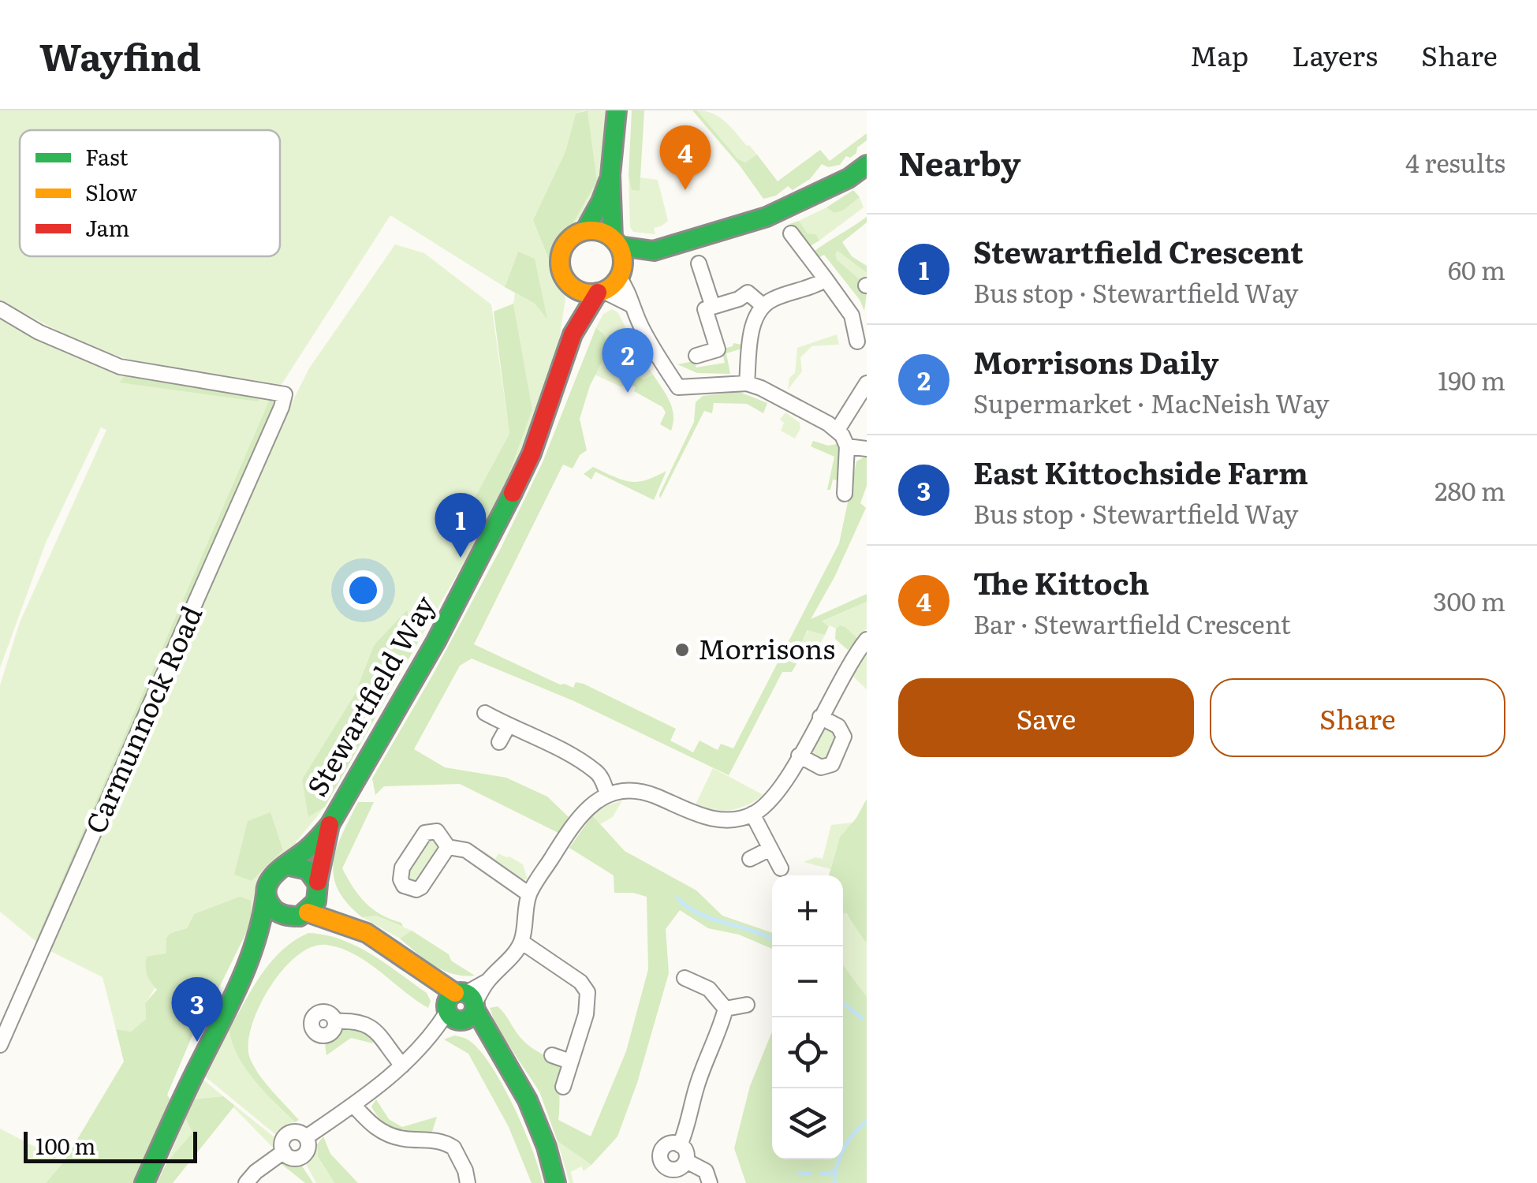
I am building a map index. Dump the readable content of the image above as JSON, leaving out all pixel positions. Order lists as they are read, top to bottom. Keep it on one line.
{"streets":{"street":["Stewartfield Way","Carmunnock Road"]},"places":["Morrisons"],"legend":["Fast","Slow","Jam"],"scale_bar":"100 m","page":{"header":"Wayfind","nav":["Map","Layers","Share"],"heading":["Nearby","4 results"],"pins":["4","2","1","3"],"list":[{"mark":"1","name":"Stewartfield Crescent","note":"Bus stop · Stewartfield Way","value":"60 m"},{"mark":"2","name":"Morrisons Daily","note":"Supermarket · MacNeish Way","value":"190 m"},{"mark":"3","name":"East Kittochside Farm","note":"Bus stop · Stewartfield Way","value":"280 m"},{"mark":"4","name":"The Kittoch","note":"Bar · Stewartfield Crescent","value":"300 m"}],"buttons":["Save","Share"],"map_buttons":["+","−"],"scale":"100 m"}}
